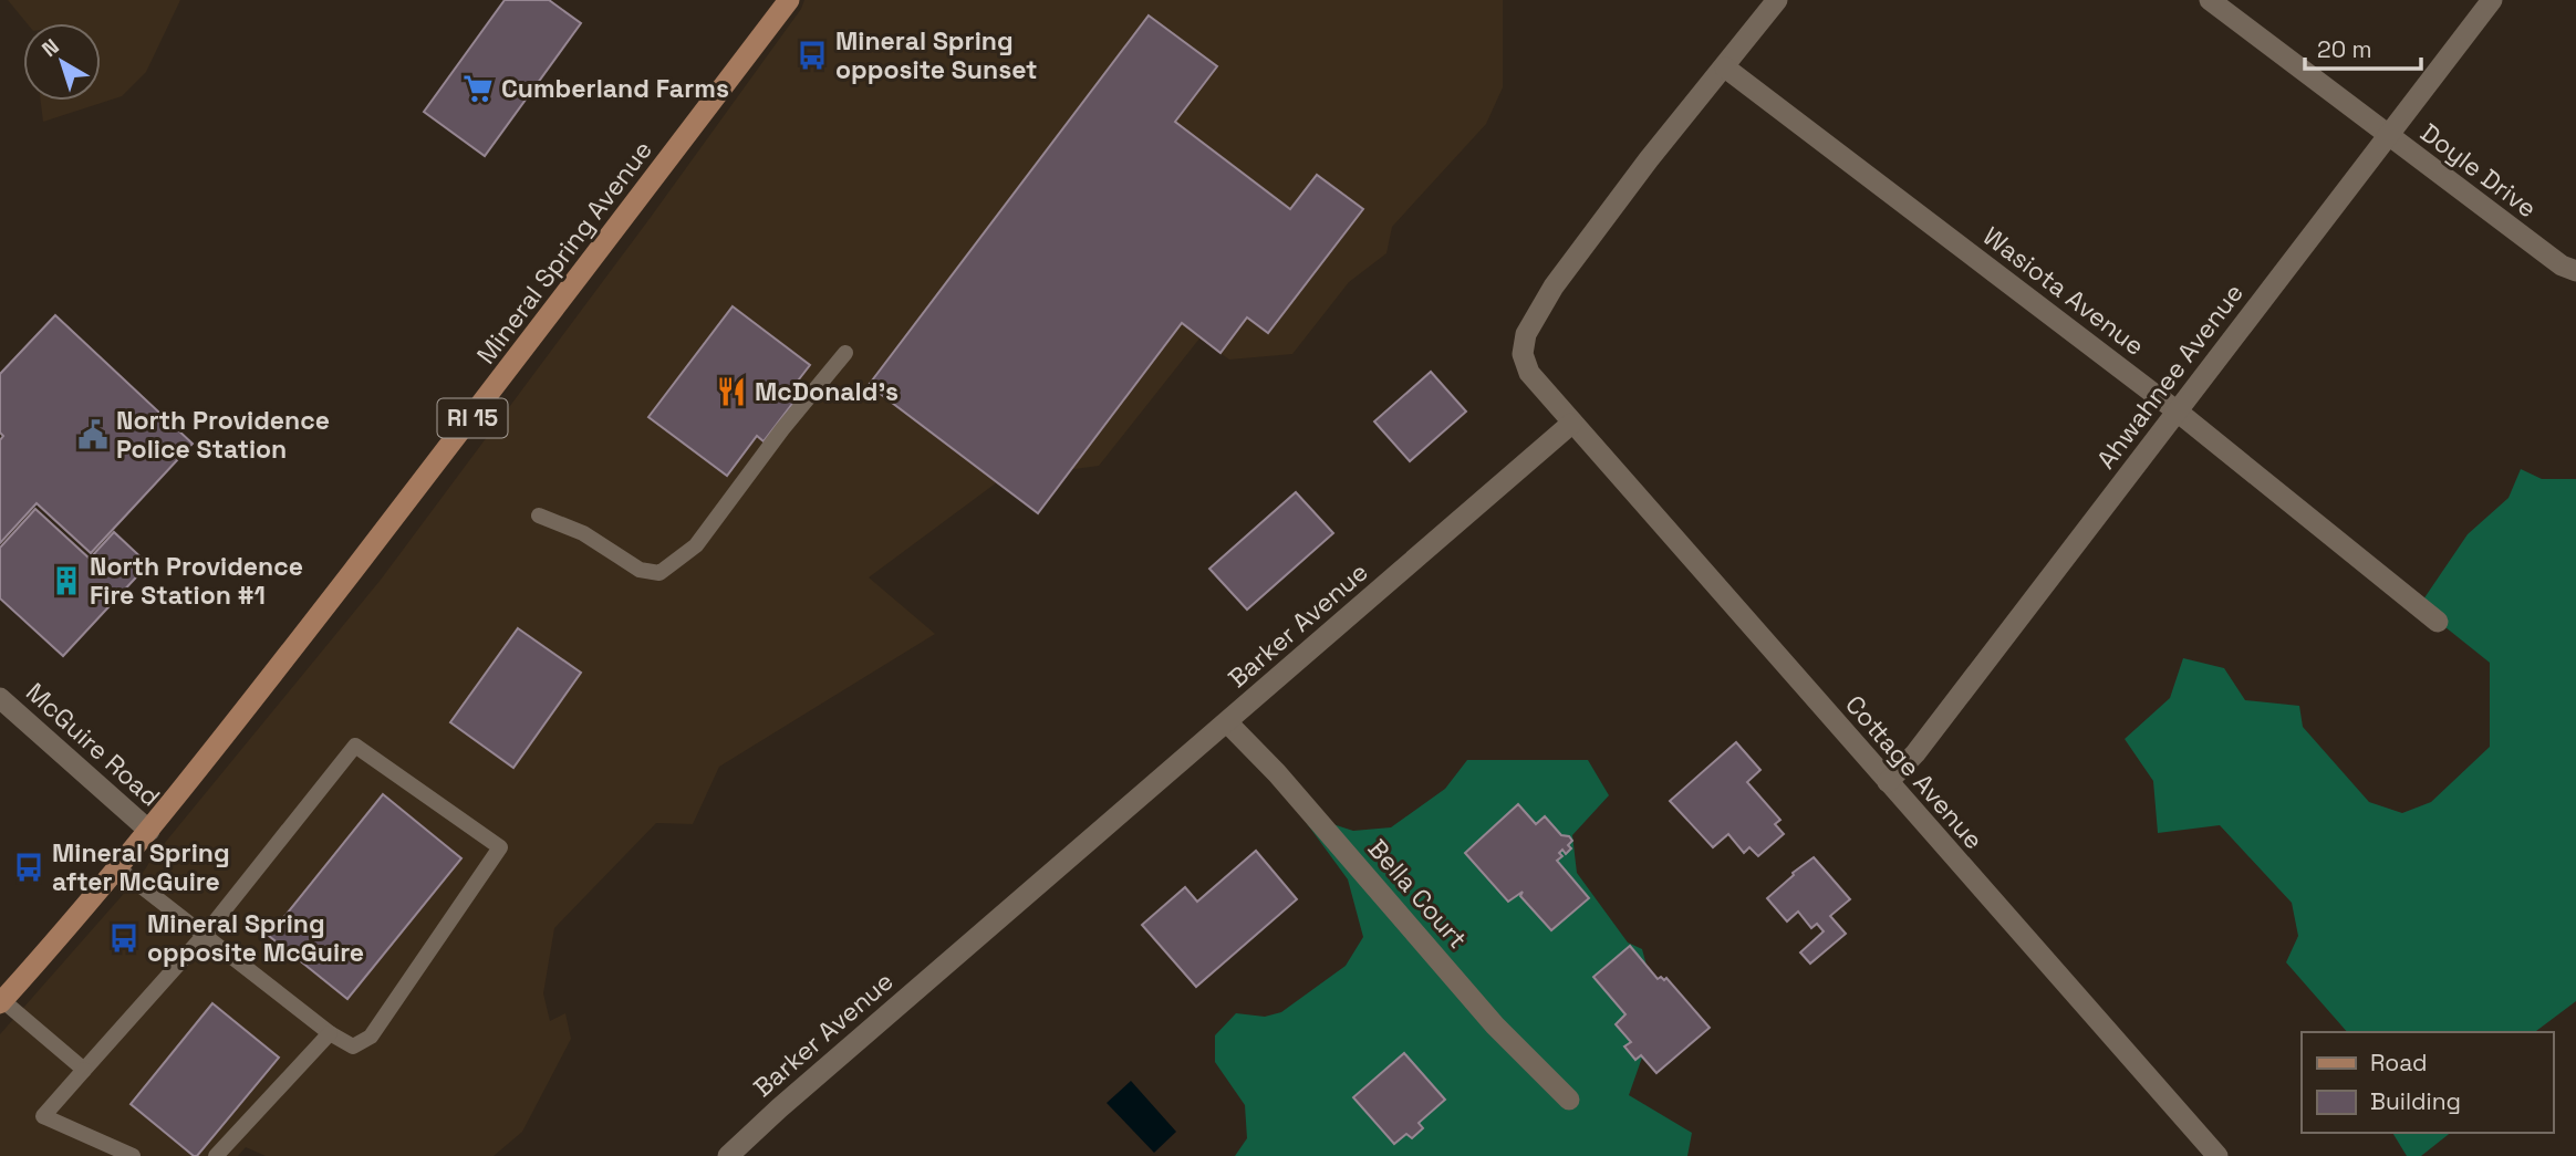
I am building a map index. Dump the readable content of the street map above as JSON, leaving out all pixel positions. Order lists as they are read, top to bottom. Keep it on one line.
{"streets":{"main road":["Mineral Spring Avenue","RI 15"],"street":["Doyle Drive","Wasiota Avenue","Ahwahnee Avenue","Barker Avenue","McGuire Road","Cottage Avenue","Bella Court"]},"crossings":[["Doyle Drive","Ahwahnee Avenue"],["Mineral Spring Avenue","McGuire Road"],["Wasiota Avenue","Ahwahnee Avenue"],["Ahwahnee Avenue","Cottage Avenue"],["Barker Avenue","Cottage Avenue"],["Barker Avenue","Bella Court"]],"places":{"bus stop":["Mineral Spring opposite Sunset","Mineral Spring after McGuire","Mineral Spring opposite McGuire"],"supermarket":["Cumberland Farms"],"restaurant":["McDonald's"],"public building":["North Providence Police Station"],"building":["North Providence Fire Station #1"]},"legend":["Road","Building"],"scale_bar":"20 m","north":"top left"}
